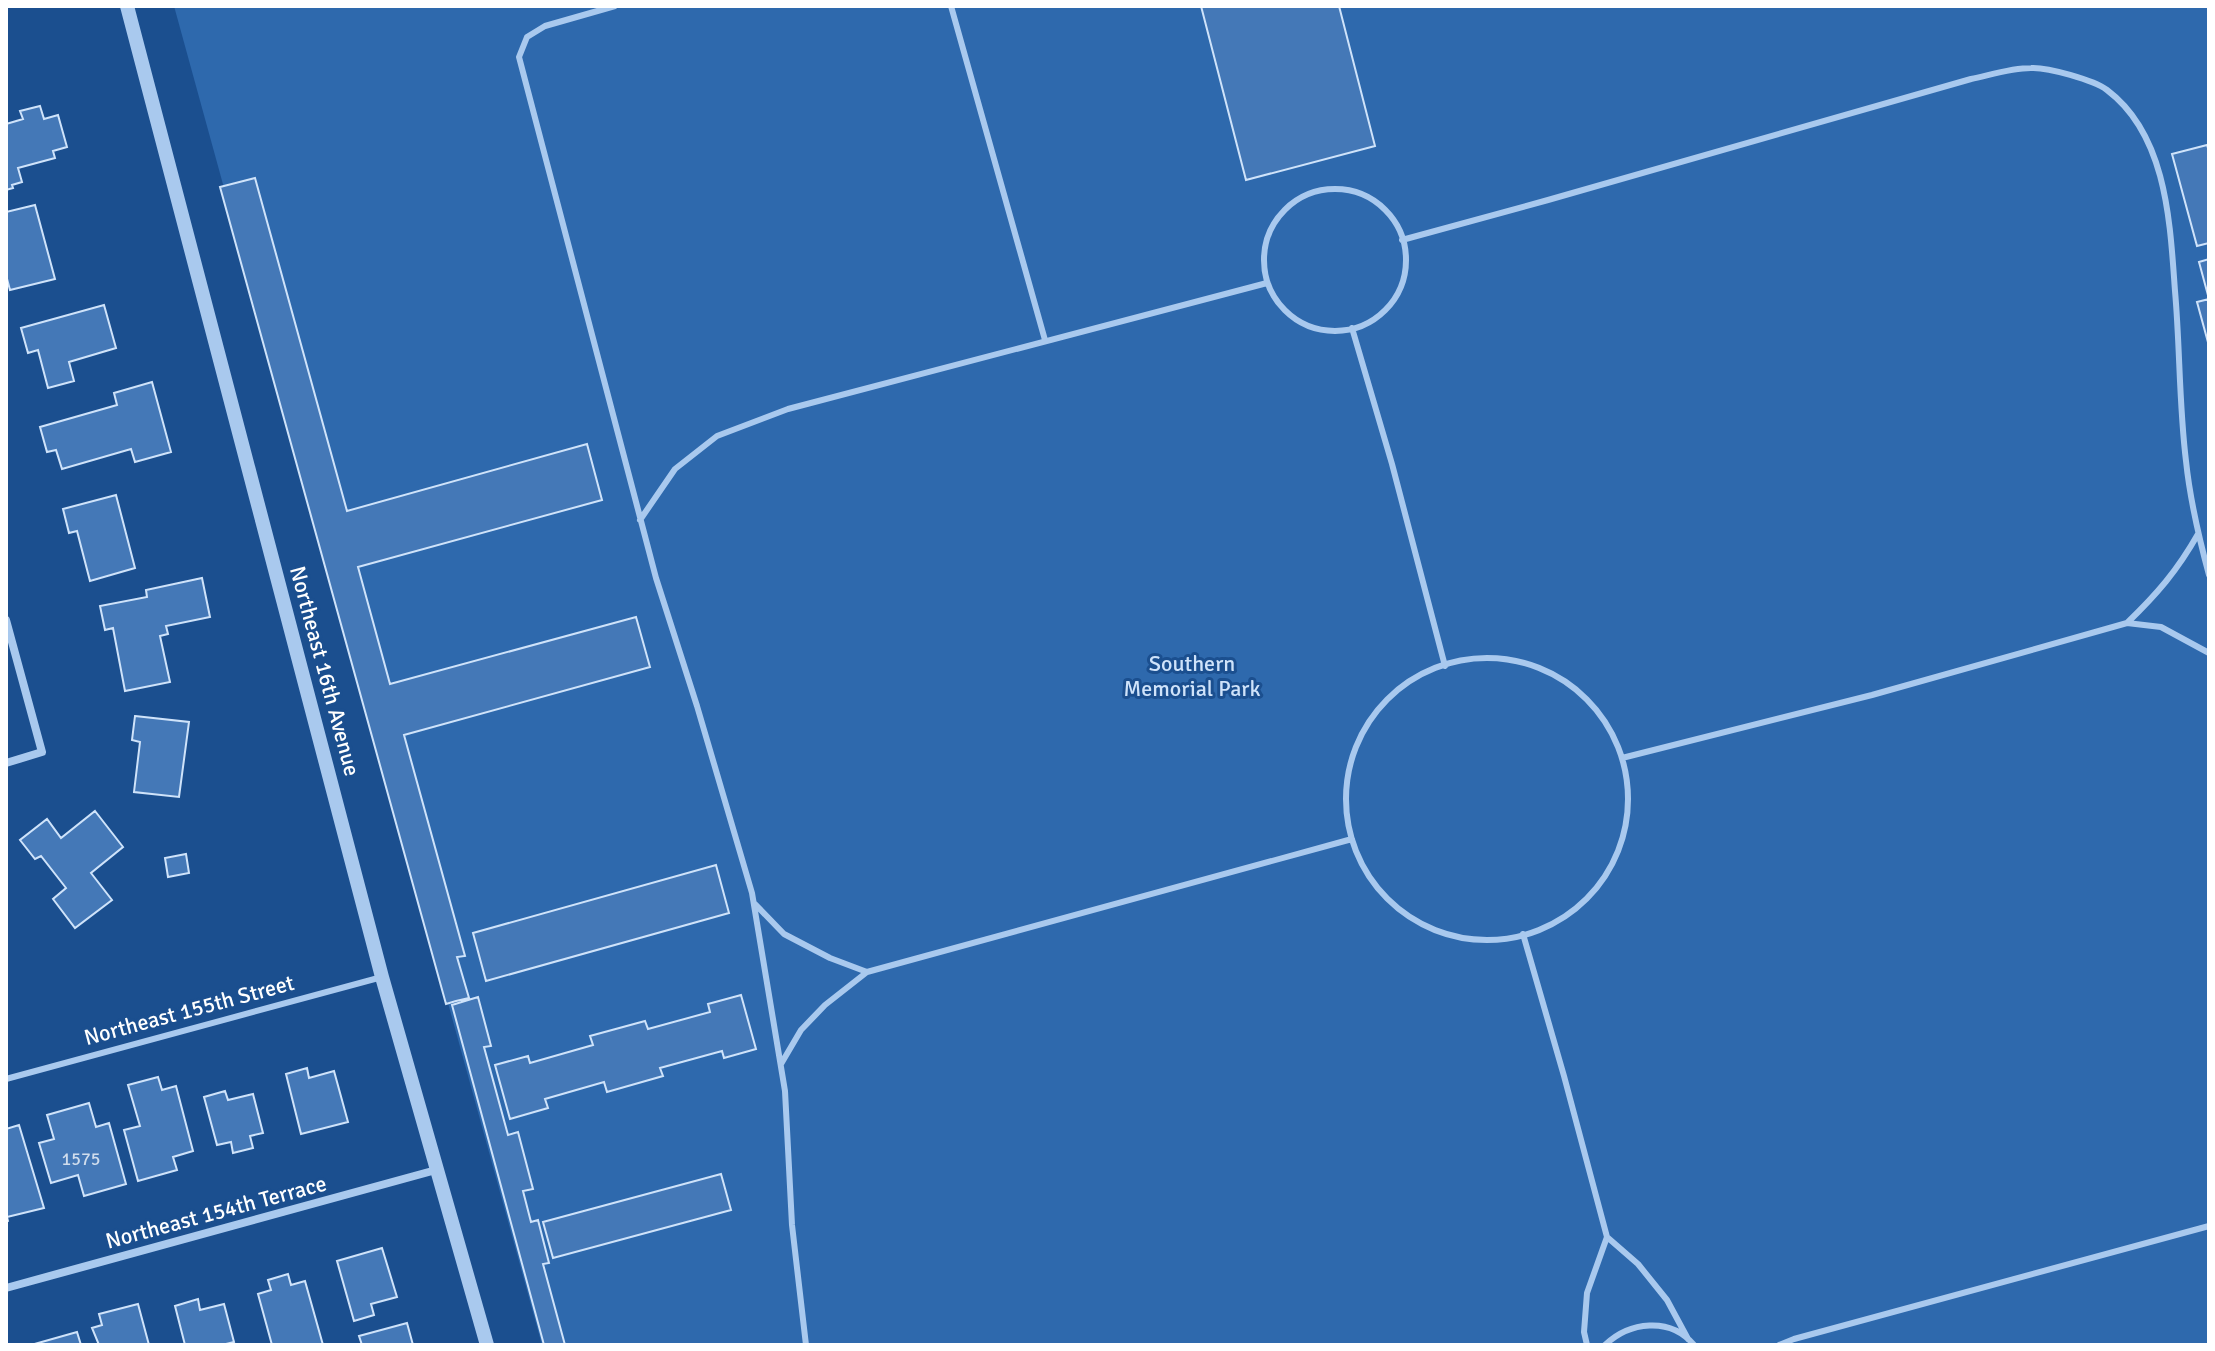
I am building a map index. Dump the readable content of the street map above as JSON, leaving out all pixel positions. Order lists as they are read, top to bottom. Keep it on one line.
{"streets":{"street":["Northeast 16th Avenue","Northeast 154th Terrace"],"lane":["Northeast 155th Street"]},"crossings":[["Northeast 16th Avenue","Northeast 155th Street"],["Northeast 16th Avenue","Northeast 154th Terrace"]],"parks":["Southern Memorial Park"],"house_numbers":["1575"]}
